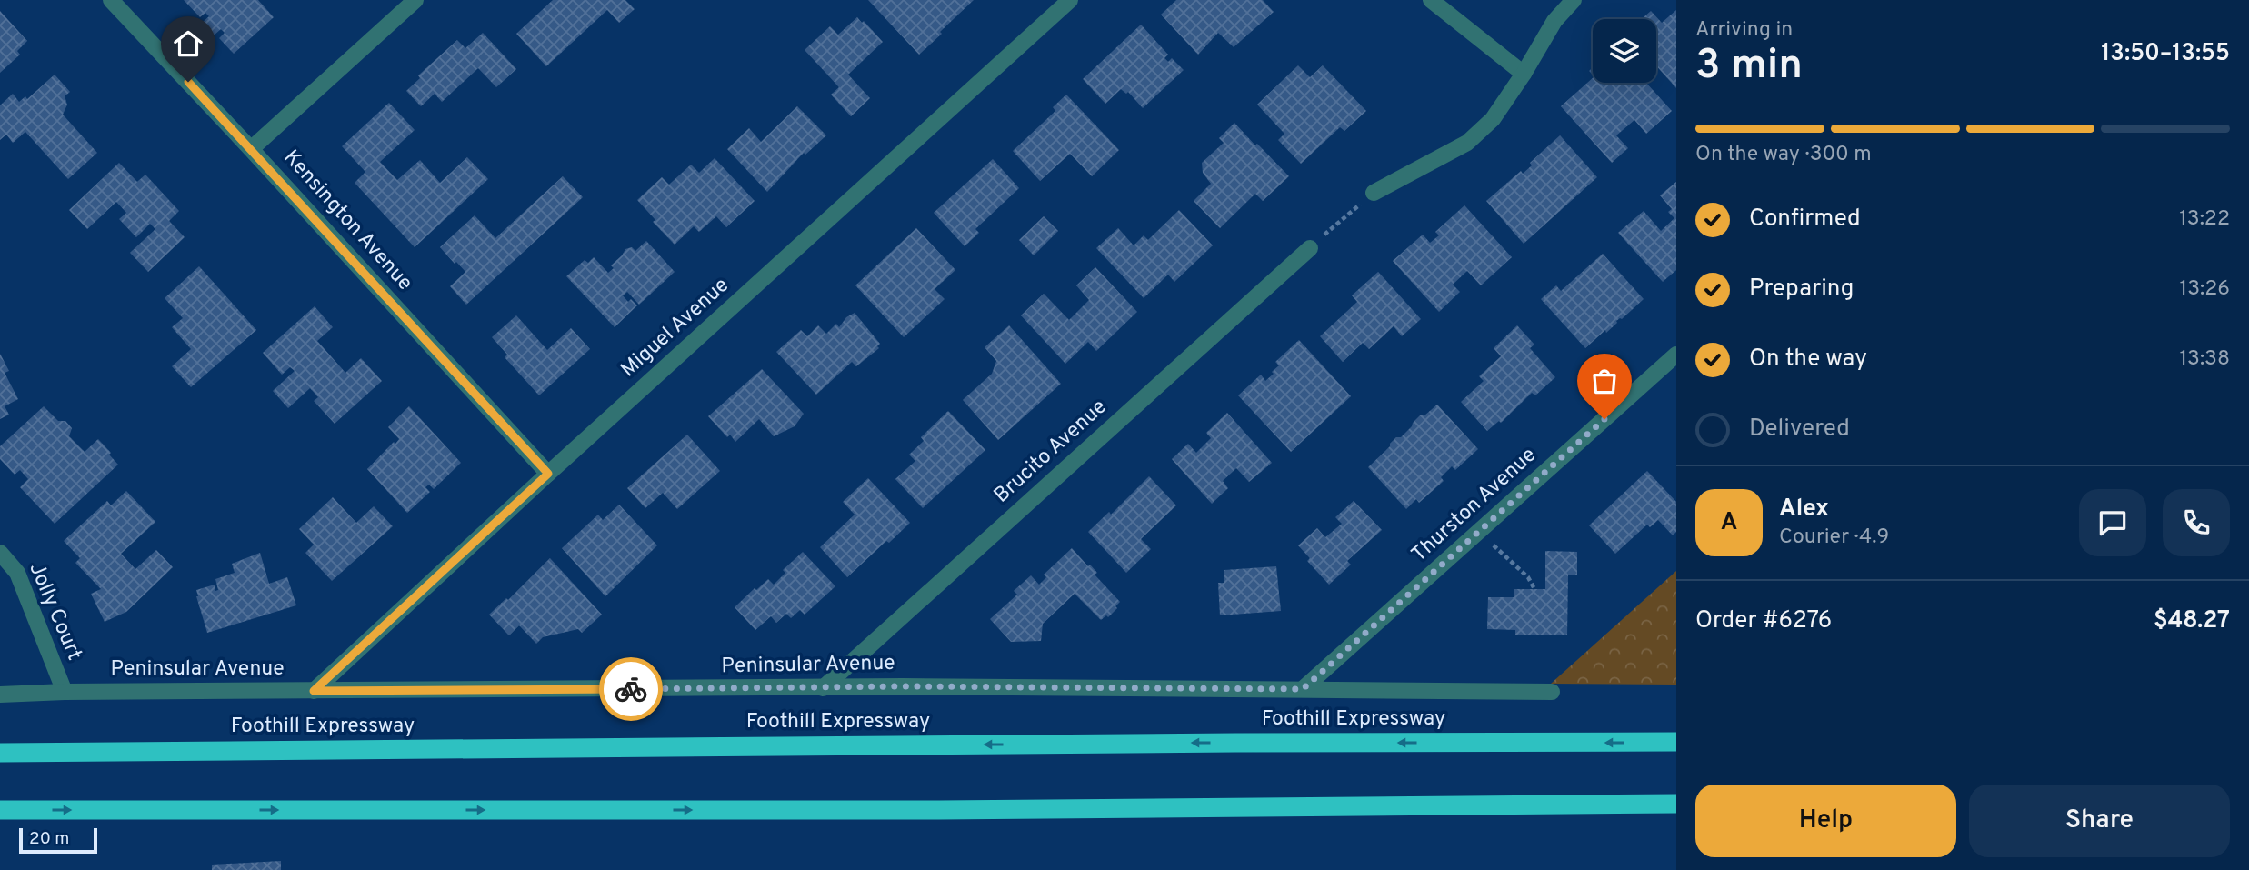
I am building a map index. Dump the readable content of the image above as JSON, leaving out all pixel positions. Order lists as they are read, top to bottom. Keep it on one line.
{"streets":{"highway":["Foothill Expressway"],"street":["Kensington Avenue","Miguel Avenue","Brucito Avenue","Thurston Avenue","Jolly Court","Peninsular Avenue"]},"crossings":[["Kensington Avenue","Miguel Avenue"],["Miguel Avenue","Peninsular Avenue"],["Brucito Avenue","Peninsular Avenue"],["Thurston Avenue","Peninsular Avenue"],["Jolly Court","Peninsular Avenue"]],"scale_bar":"20 m","page":{"heading":["3 min","Arriving in","13:50–13:55"],"panel":["Alex","Courier · 4.9","Order #6276","$48.27"],"bar":"On the way · 300 m","list":[["Confirmed","13:22"],["Preparing","13:26"],["On the way","13:38"],"Delivered"],"round":"A","buttons":["Help","Share"],"scale":"20 m"}}
